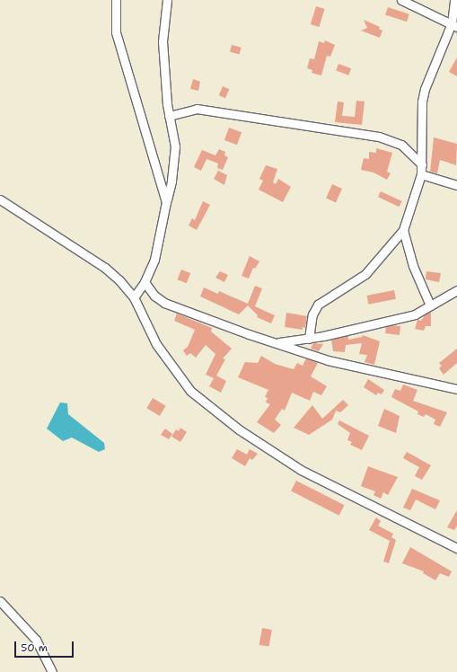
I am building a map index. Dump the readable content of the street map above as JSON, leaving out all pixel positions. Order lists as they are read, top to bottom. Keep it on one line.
{"scale_bar":"50 m"}
